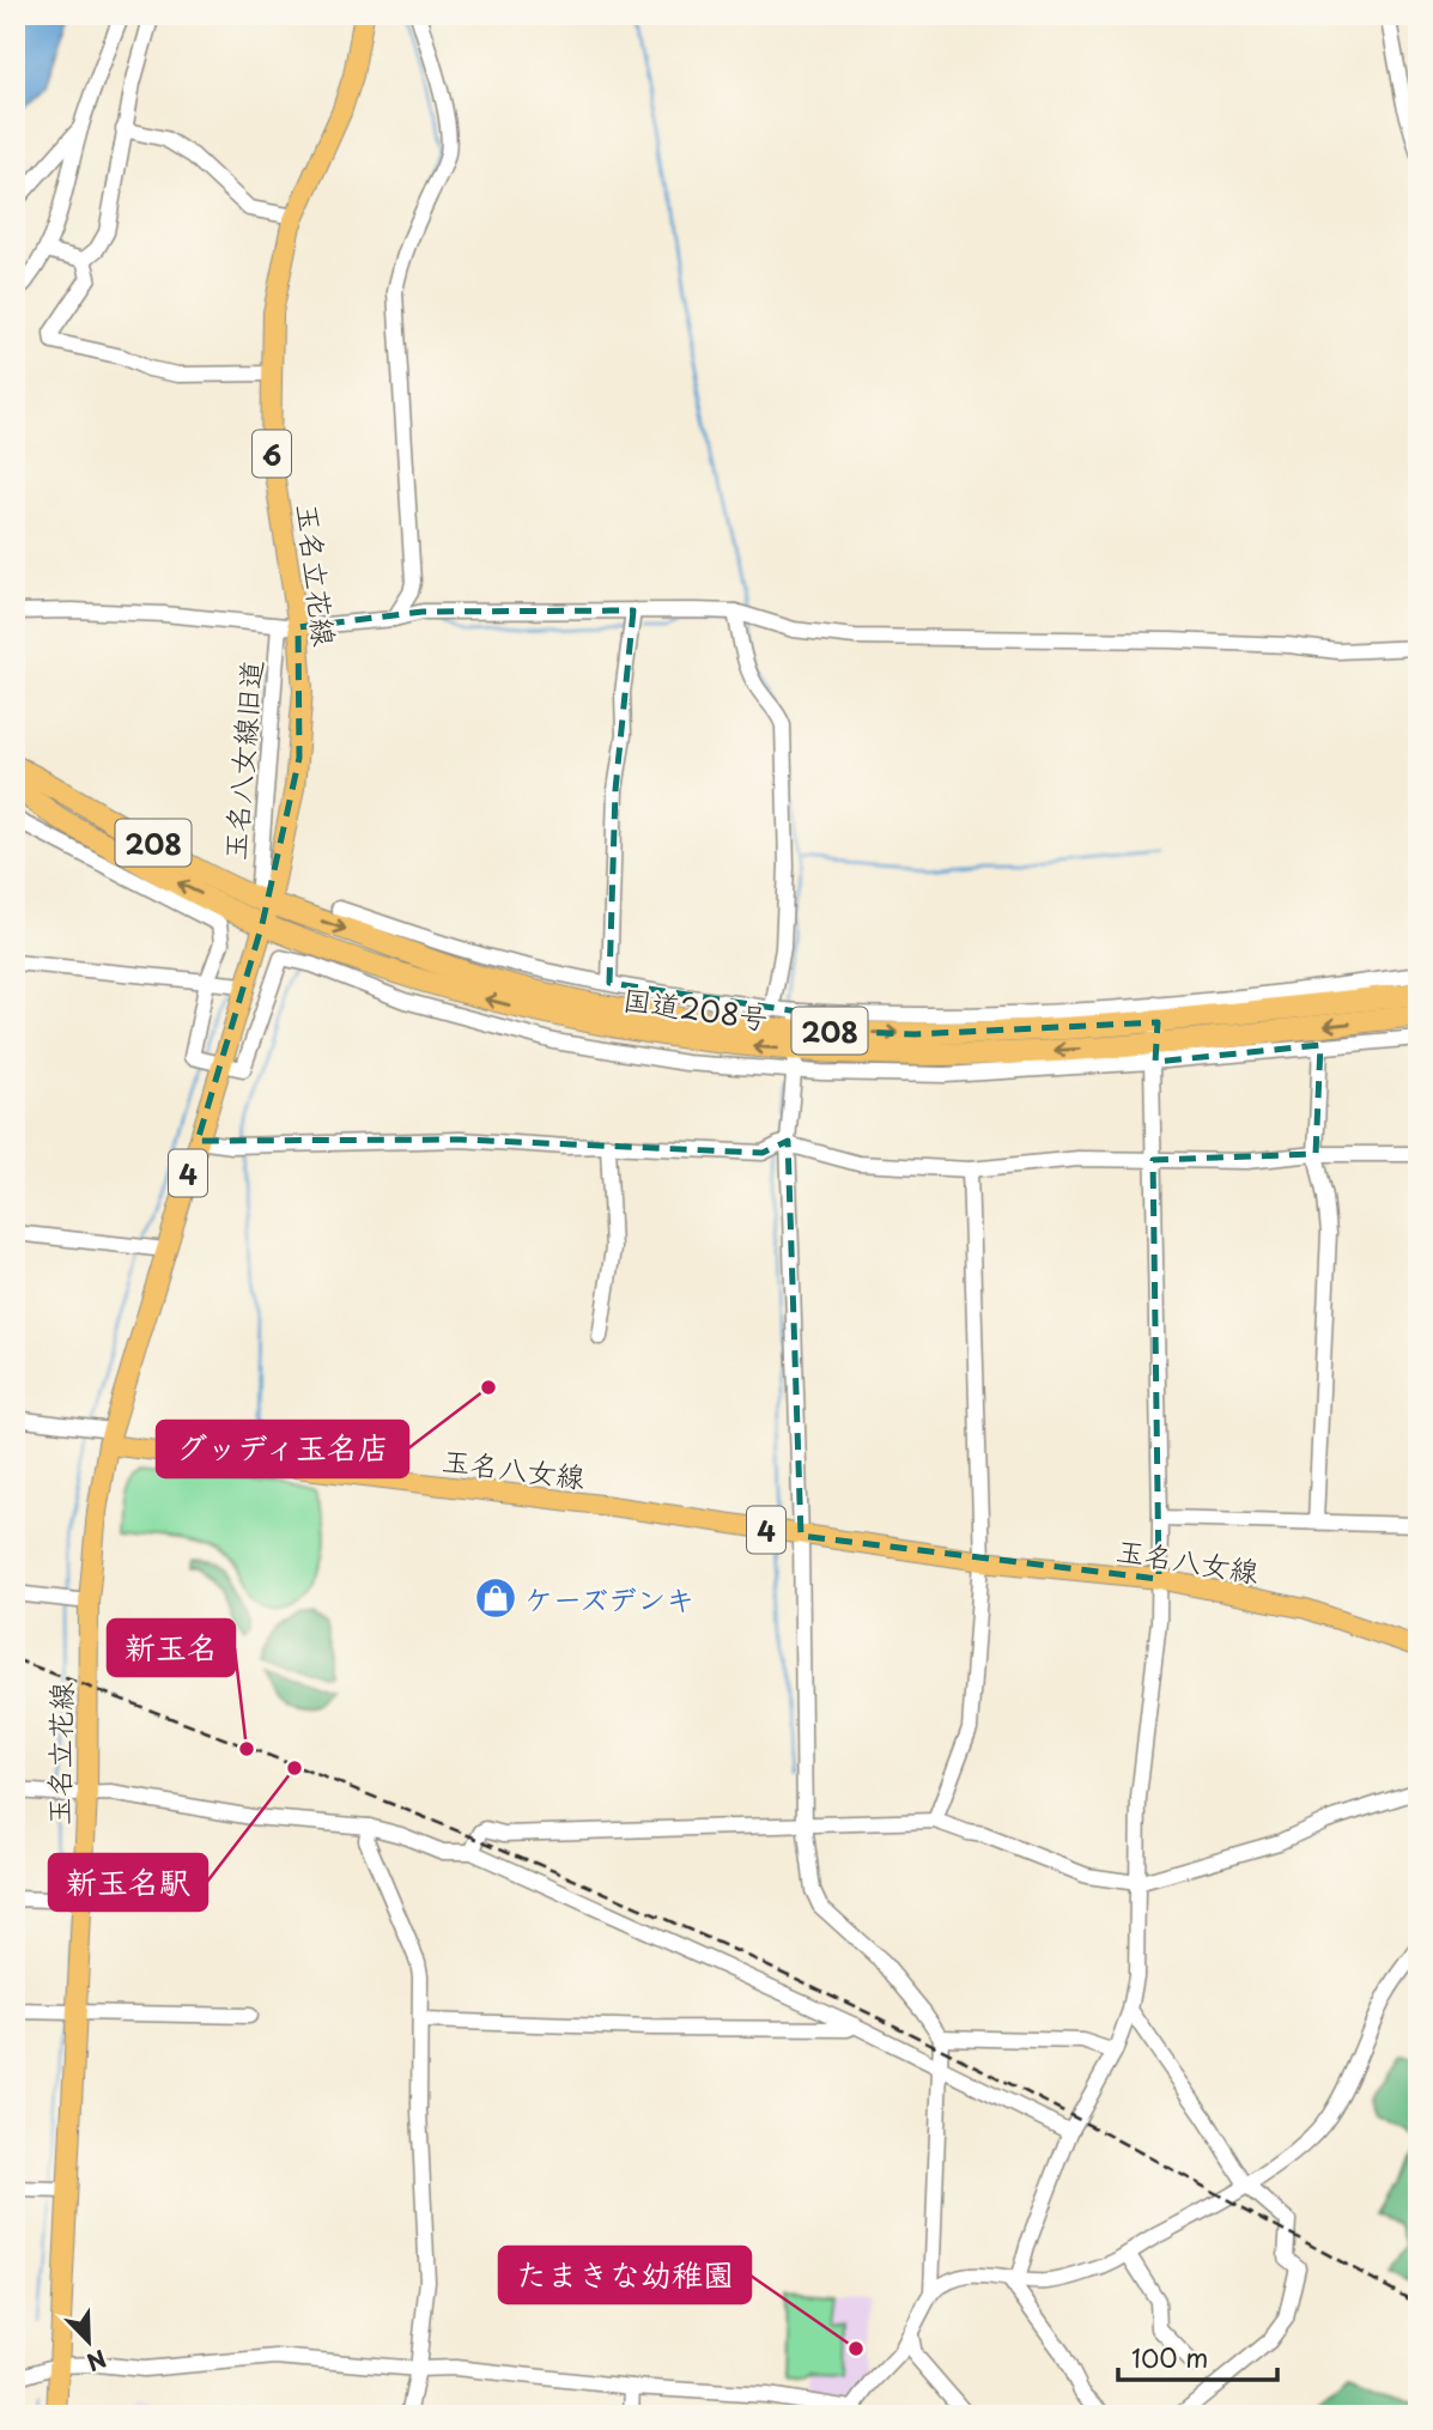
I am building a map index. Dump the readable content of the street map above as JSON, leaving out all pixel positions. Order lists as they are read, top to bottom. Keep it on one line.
{"streets":{"highway":["208","国道208号"],"main road":["6","玉名立花線","4","玉名八女線"],"street":["玉名八女線旧道"]},"crossings":[["玉名立花線","玉名八女線旧道"],["玉名立花線","国道208号"],["玉名立花線","4"],["玉名立花線","玉名八女線"],["玉名八女線旧道","国道208号"],["玉名八女線旧道","4"],["国道208号","4"],["4","玉名八女線"]],"places":{"other":["グッディ玉名店","新玉名","新玉名駅","たまきな幼稚園"],"shop":["ケーズデンキ"]},"scale_bar":"100 m","north":"bottom right"}
